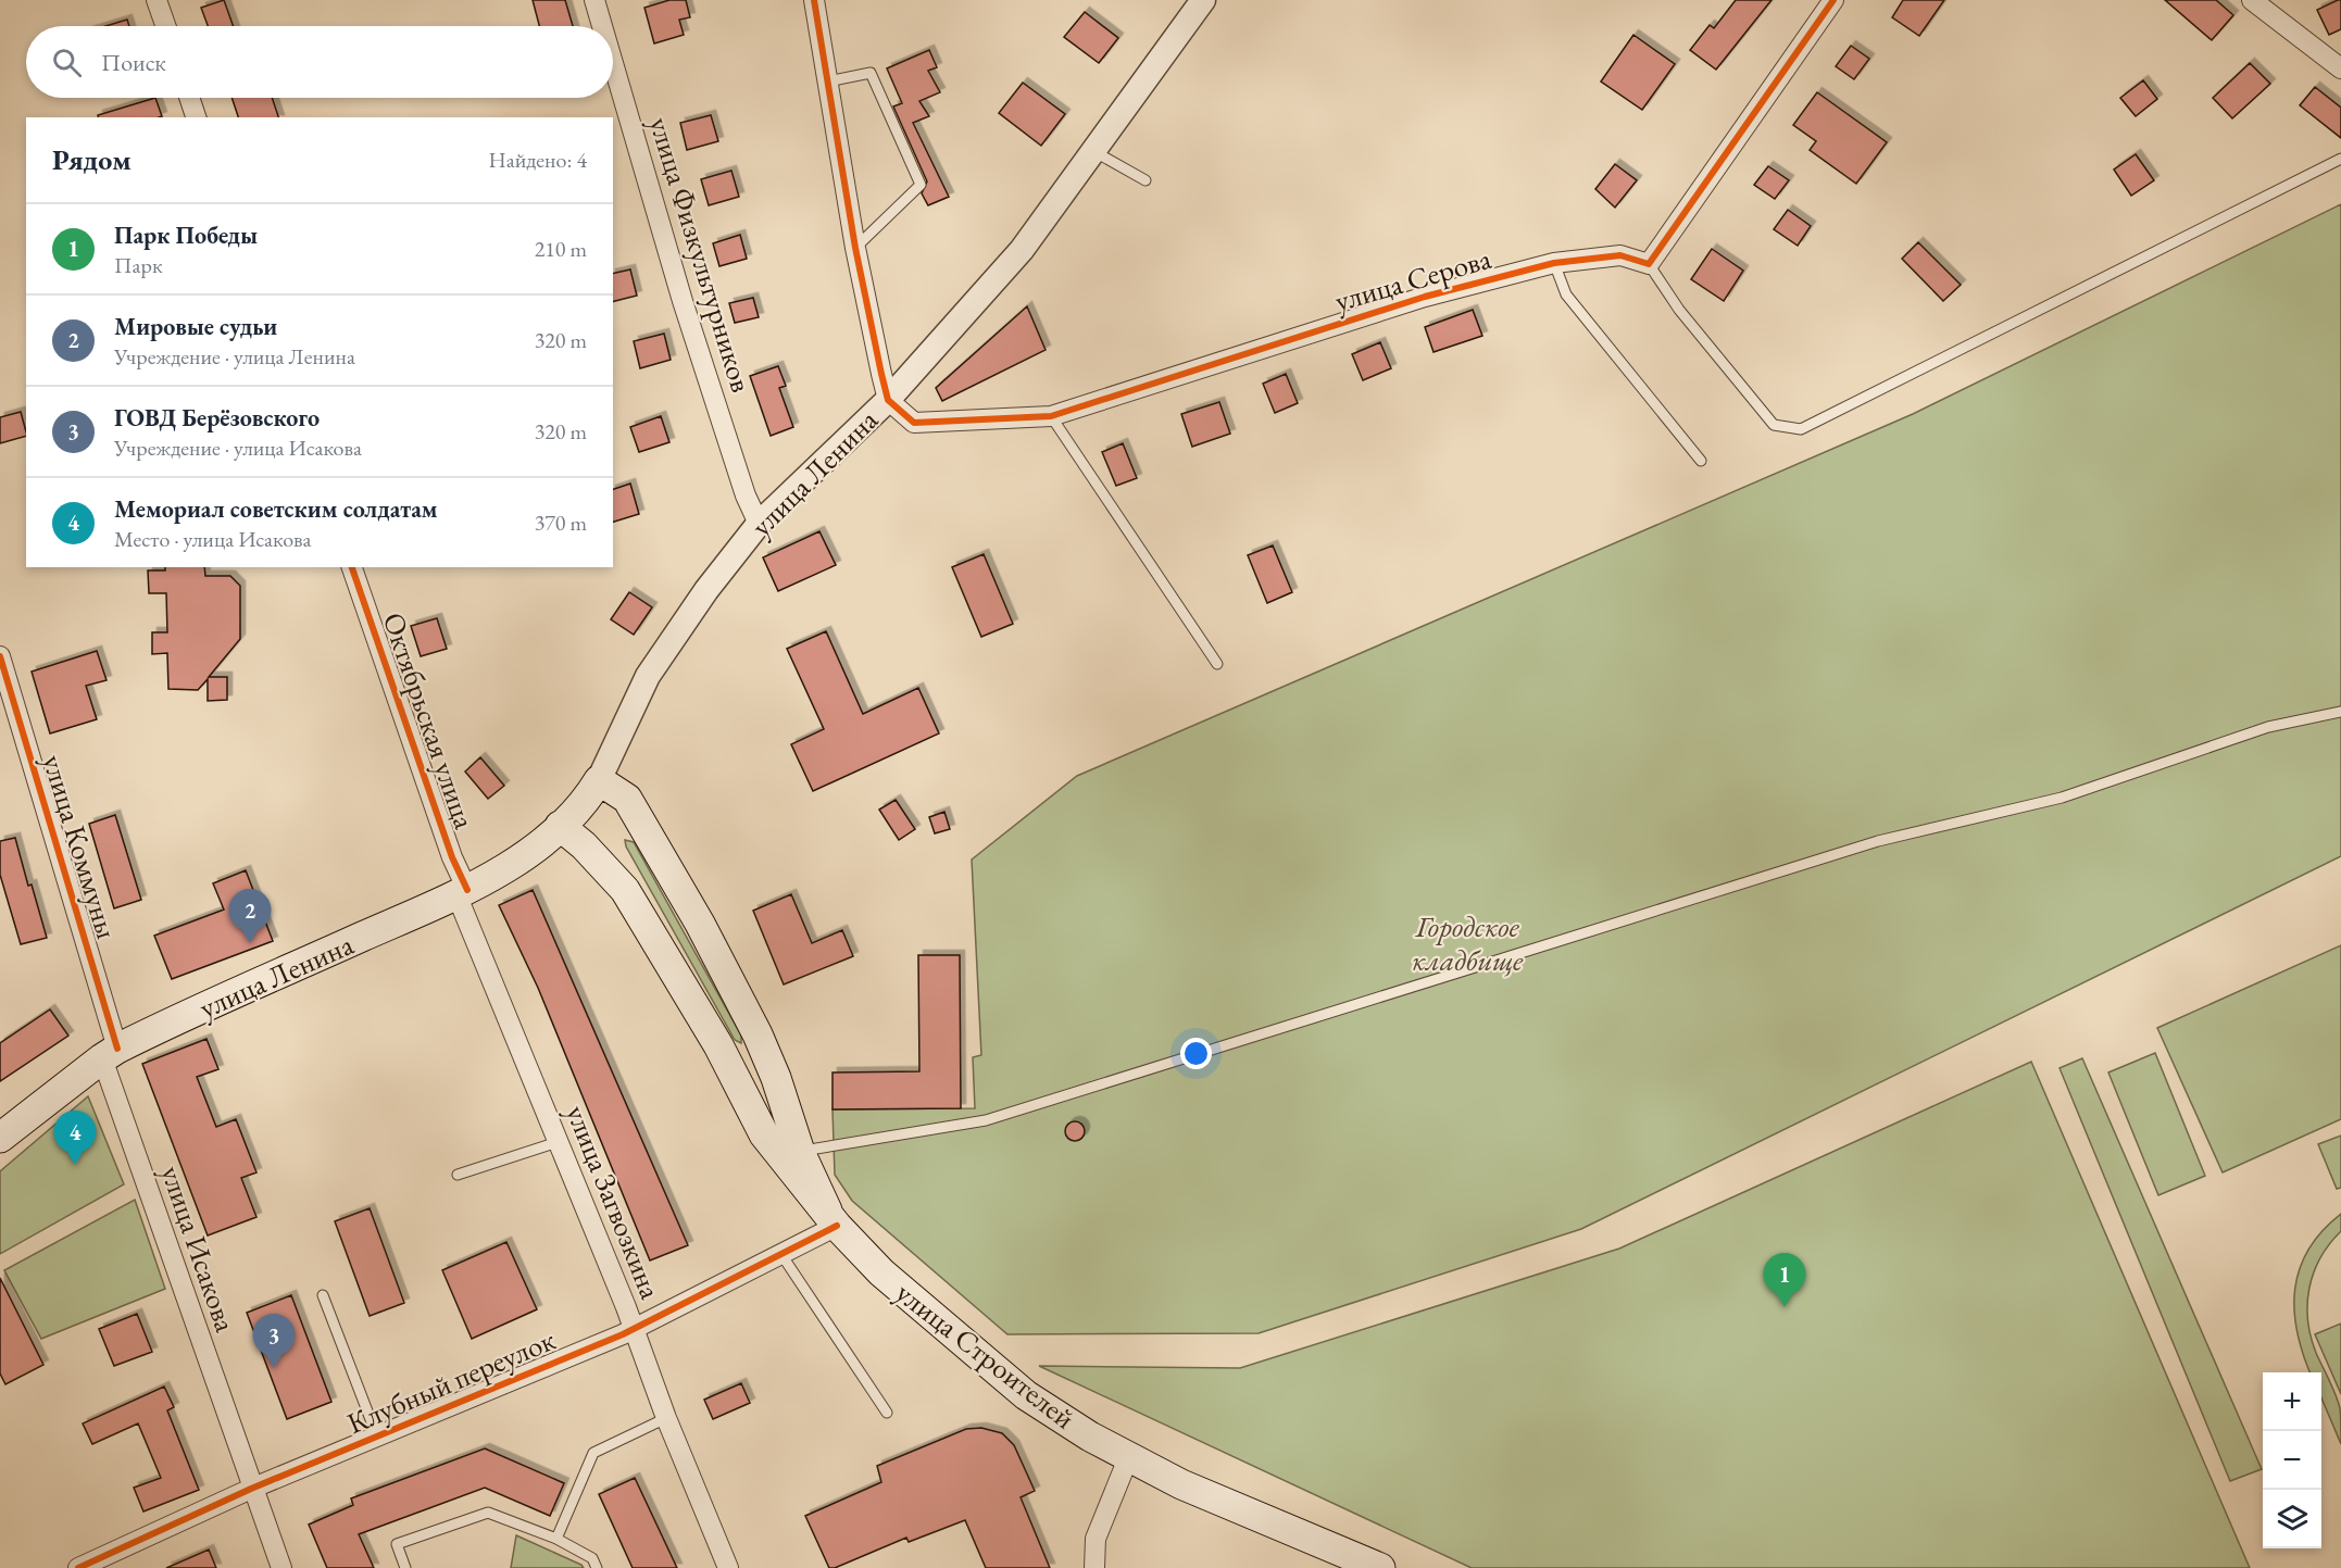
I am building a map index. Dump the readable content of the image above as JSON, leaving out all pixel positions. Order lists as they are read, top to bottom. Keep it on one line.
{"streets":{"main road":["улица Ленина","улица Строителей"],"street":["улица Физкультурников","улица Серова","Октябрьская улица","улица Коммуны","улица Загвозкина","улица Исакова","Клубный переулок"]},"crossings":[["улица Физкультурников","улица Ленина"],["улица Серова","улица Ленина"],["улица Ленина","Октябрьская улица"],["улица Ленина","улица Коммуны"],["улица Ленина","улица Загвозкина"],["улица Ленина","улица Исакова"],["улица Ленина","улица Строителей"],["Октябрьская улица","улица Загвозкина"],["улица Коммуны","улица Исакова"],["улица Загвозкина","Клубный переулок"],["улица Исакова","Клубный переулок"],["улица Строителей","Клубный переулок"]],"parks":["Городское кладбище"],"page":{"search":"Поиск","heading":["Рядом","Найдено: 4"],"list":[{"mark":"1","name":"Парк Победы","note":"Парк","value":"210 m"},{"mark":"2","name":"Мировые судьи","note":"Учреждение · улица Ленина","value":"320 m"},{"mark":"3","name":"ГОВД Берёзовского","note":"Учреждение · улица Исакова","value":"320 m"},{"mark":"4","name":"Мемориал советским солдатам","note":"Место · улица Исакова","value":"370 m"}],"pins":["2","4","1","3"],"map_buttons":["+","−"]}}
